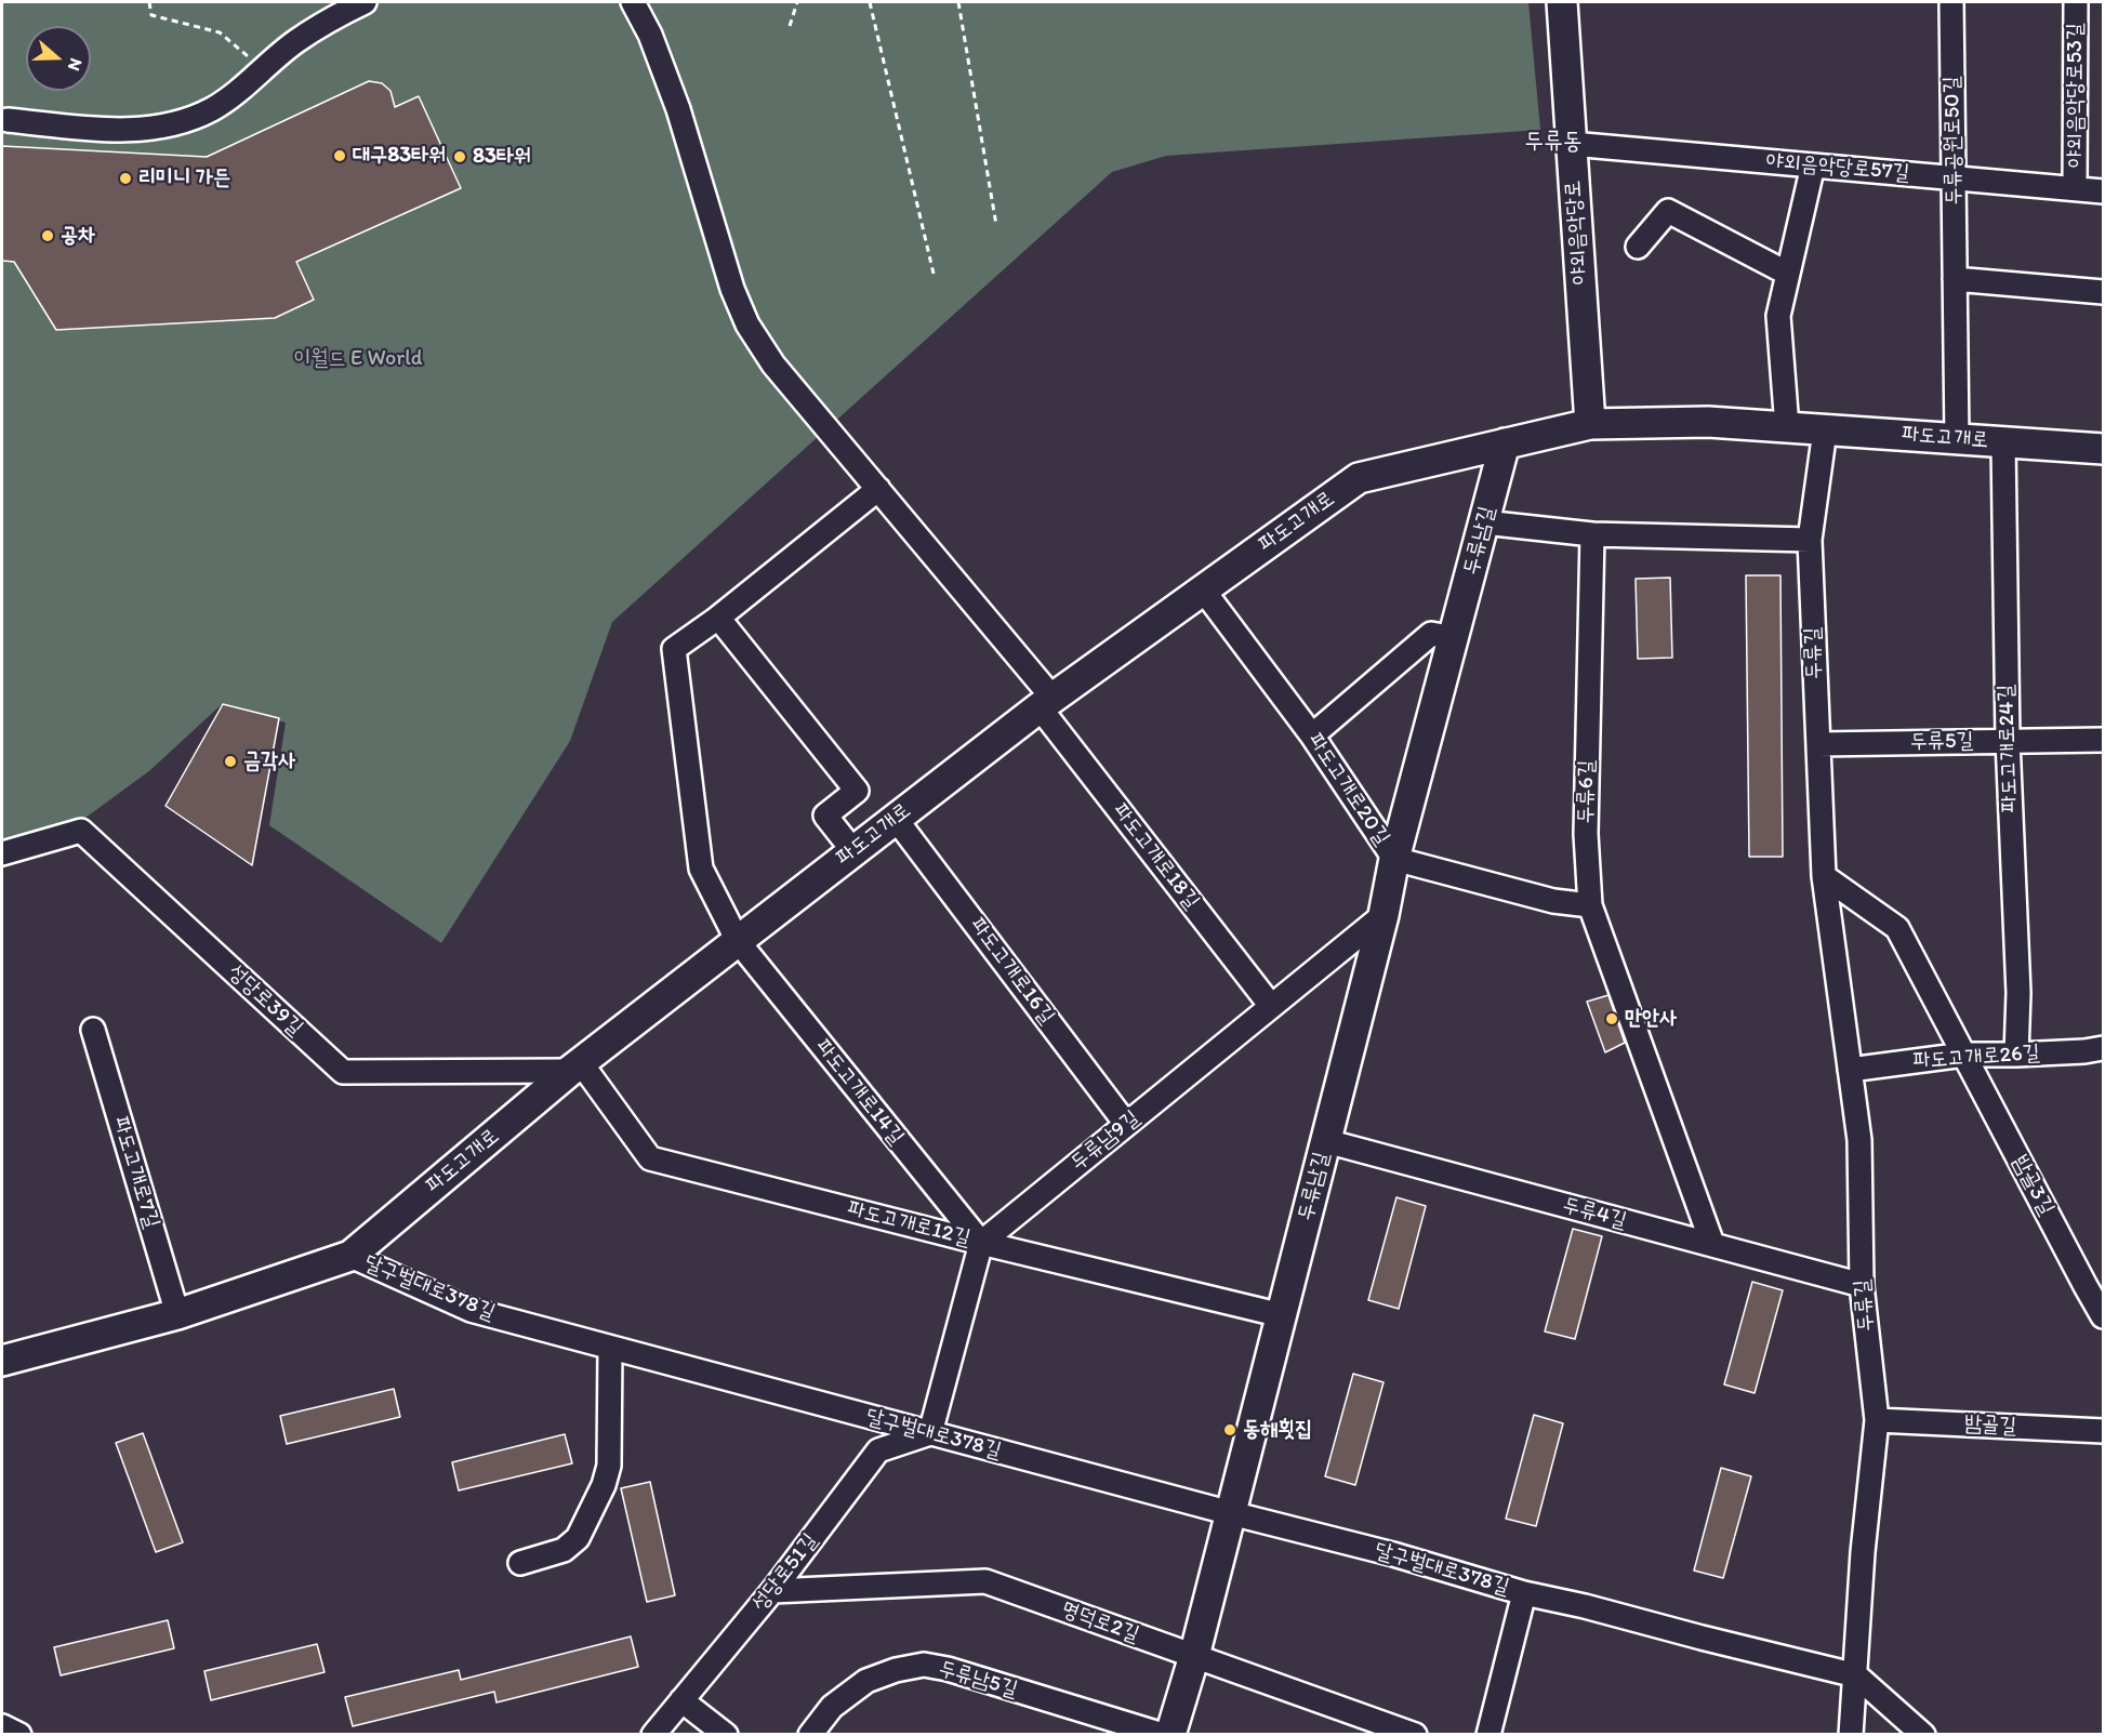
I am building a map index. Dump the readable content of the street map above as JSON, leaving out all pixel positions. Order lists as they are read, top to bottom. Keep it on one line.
{"streets":{"street":["야외음악당로53길","두류공원로50길","야외음악당로57길","야외음악당로","파도고개로","두류남길","두류길","두류5길","파도고개로24길","파도고개로20길","두류6길","파도고개로18길","파도고개로16길","성당로39길","파도고개로26길","파도고개로14길","두류남9길","파도고개로7길","밤골3길","두류4길","파도고개로12길","달구벌대로378길","밤골길","성당로51길","명덕로2길","두류남5길"]},"crossings":[["야외음악당로53길","야외음악당로57길"],["두류공원로50길","야외음악당로57길"],["두류공원로50길","파도고개로"],["야외음악당로57길","야외음악당로"],["야외음악당로","파도고개로"],["파도고개로","두류남길"],["파도고개로","두류길"],["파도고개로","파도고개로24길"],["파도고개로","파도고개로20길"],["파도고개로","파도고개로18길"],["파도고개로","파도고개로16길"],["파도고개로","성당로39길"],["파도고개로","파도고개로14길"],["파도고개로","파도고개로7길"],["파도고개로","파도고개로12길"],["파도고개로","달구벌대로378길"],["두류남길","파도고개로20길"],["두류남길","두류남9길"],["두류남길","두류4길"],["두류남길","파도고개로12길"],["두류남길","달구벌대로378길"],["두류남길","명덕로2길"],["두류길","두류5길"],["두류길","파도고개로26길"],["두류길","두류4길"],["두류길","달구벌대로378길"],["두류길","밤골길"],["두류5길","파도고개로24길"],["파도고개로24길","파도고개로26길"],["파도고개로20길","두류6길"],["두류6길","두류4길"],["파도고개로18길","두류남9길"],["파도고개로16길","두류남9길"],["성당로39길","파도고개로12길"],["파도고개로26길","밤골3길"],["파도고개로14길","두류남9길"],["파도고개로14길","파도고개로12길"],["두류남9길","파도고개로12길"],["달구벌대로378길","성당로51길"],["성당로51길","명덕로2길"]],"districts":["두류동"],"parks":["이월드 E World"],"places":["대구83타워","83타워","리미니 가든","공차","금각사","만안사","동해횟집"],"north":"right"}
